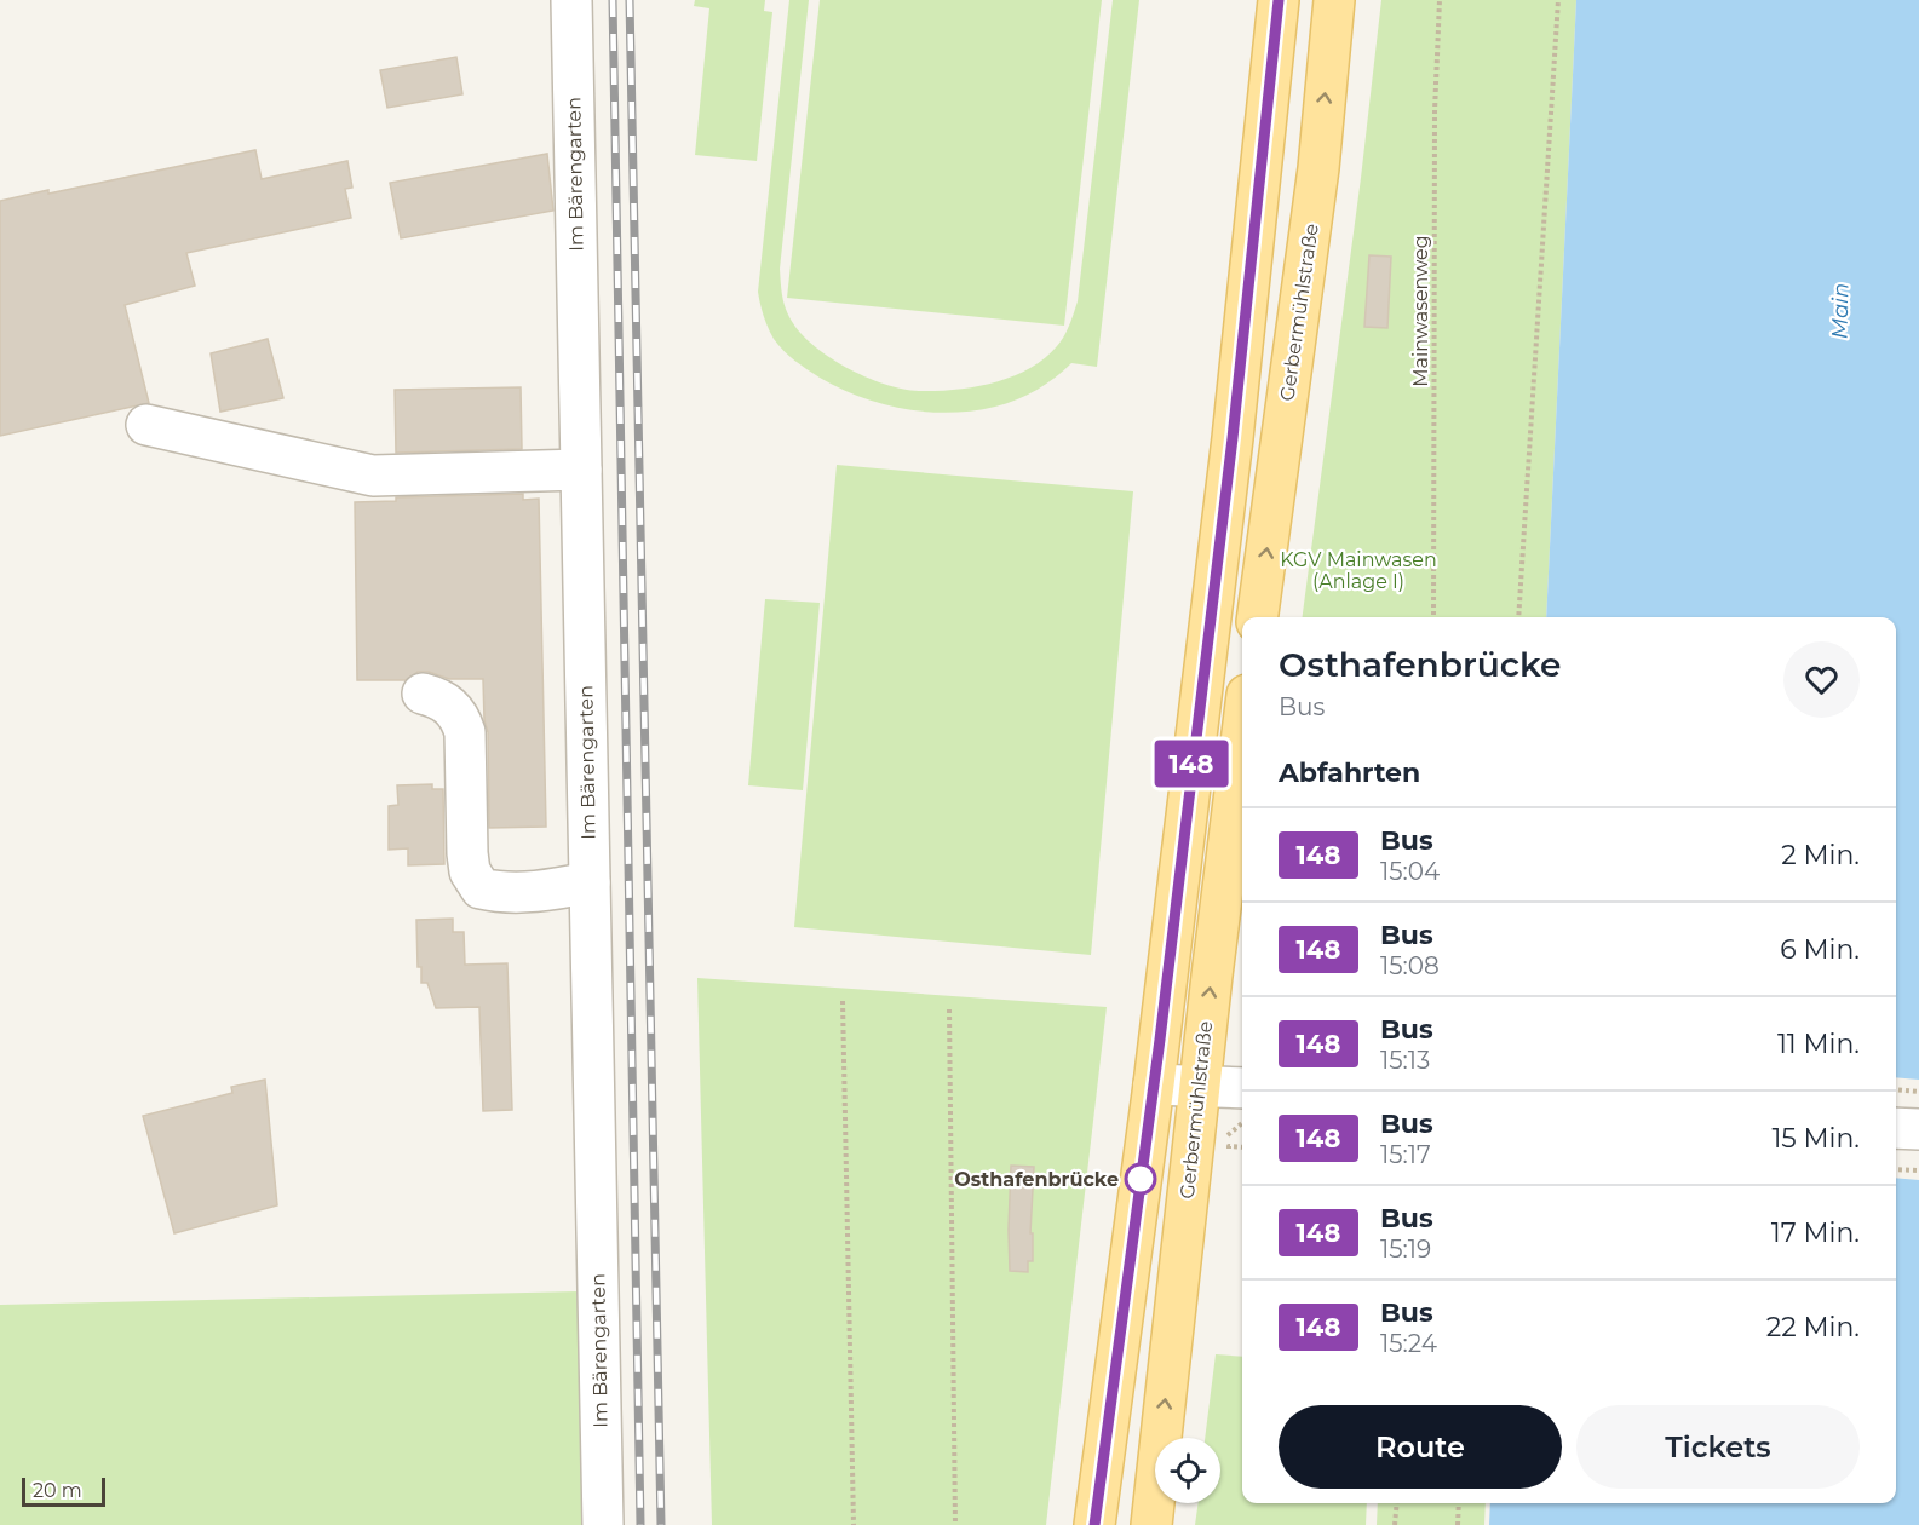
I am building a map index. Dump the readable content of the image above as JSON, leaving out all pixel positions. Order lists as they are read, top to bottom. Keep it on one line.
{"streets":{"main road":["Gerbermühlstraße"],"street":["Im Bärengarten"],"path":["Mainwasenweg"]},"water":["Main"],"parks":["KGV Mainwasen (Anlage I)"],"places":["Osthafenbrücke"],"lines":["bus line 148"],"scale_bar":"20 m","page":{"on_map":"148","heading":[["Osthafenbrücke","Bus"],"Abfahrten"],"list":[{"mark":"148","name":"Bus","note":"15:04","value":"2 Min."},{"mark":"148","name":"Bus","note":"15:08","value":"6 Min."},{"mark":"148","name":"Bus","note":"15:13","value":"11 Min."},{"mark":"148","name":"Bus","note":"15:17","value":"15 Min."},{"mark":"148","name":"Bus","note":"15:19","value":"17 Min."},{"mark":"148","name":"Bus","note":"15:24","value":"22 Min."}],"buttons":["Route","Tickets"],"scale":"20 m"}}
